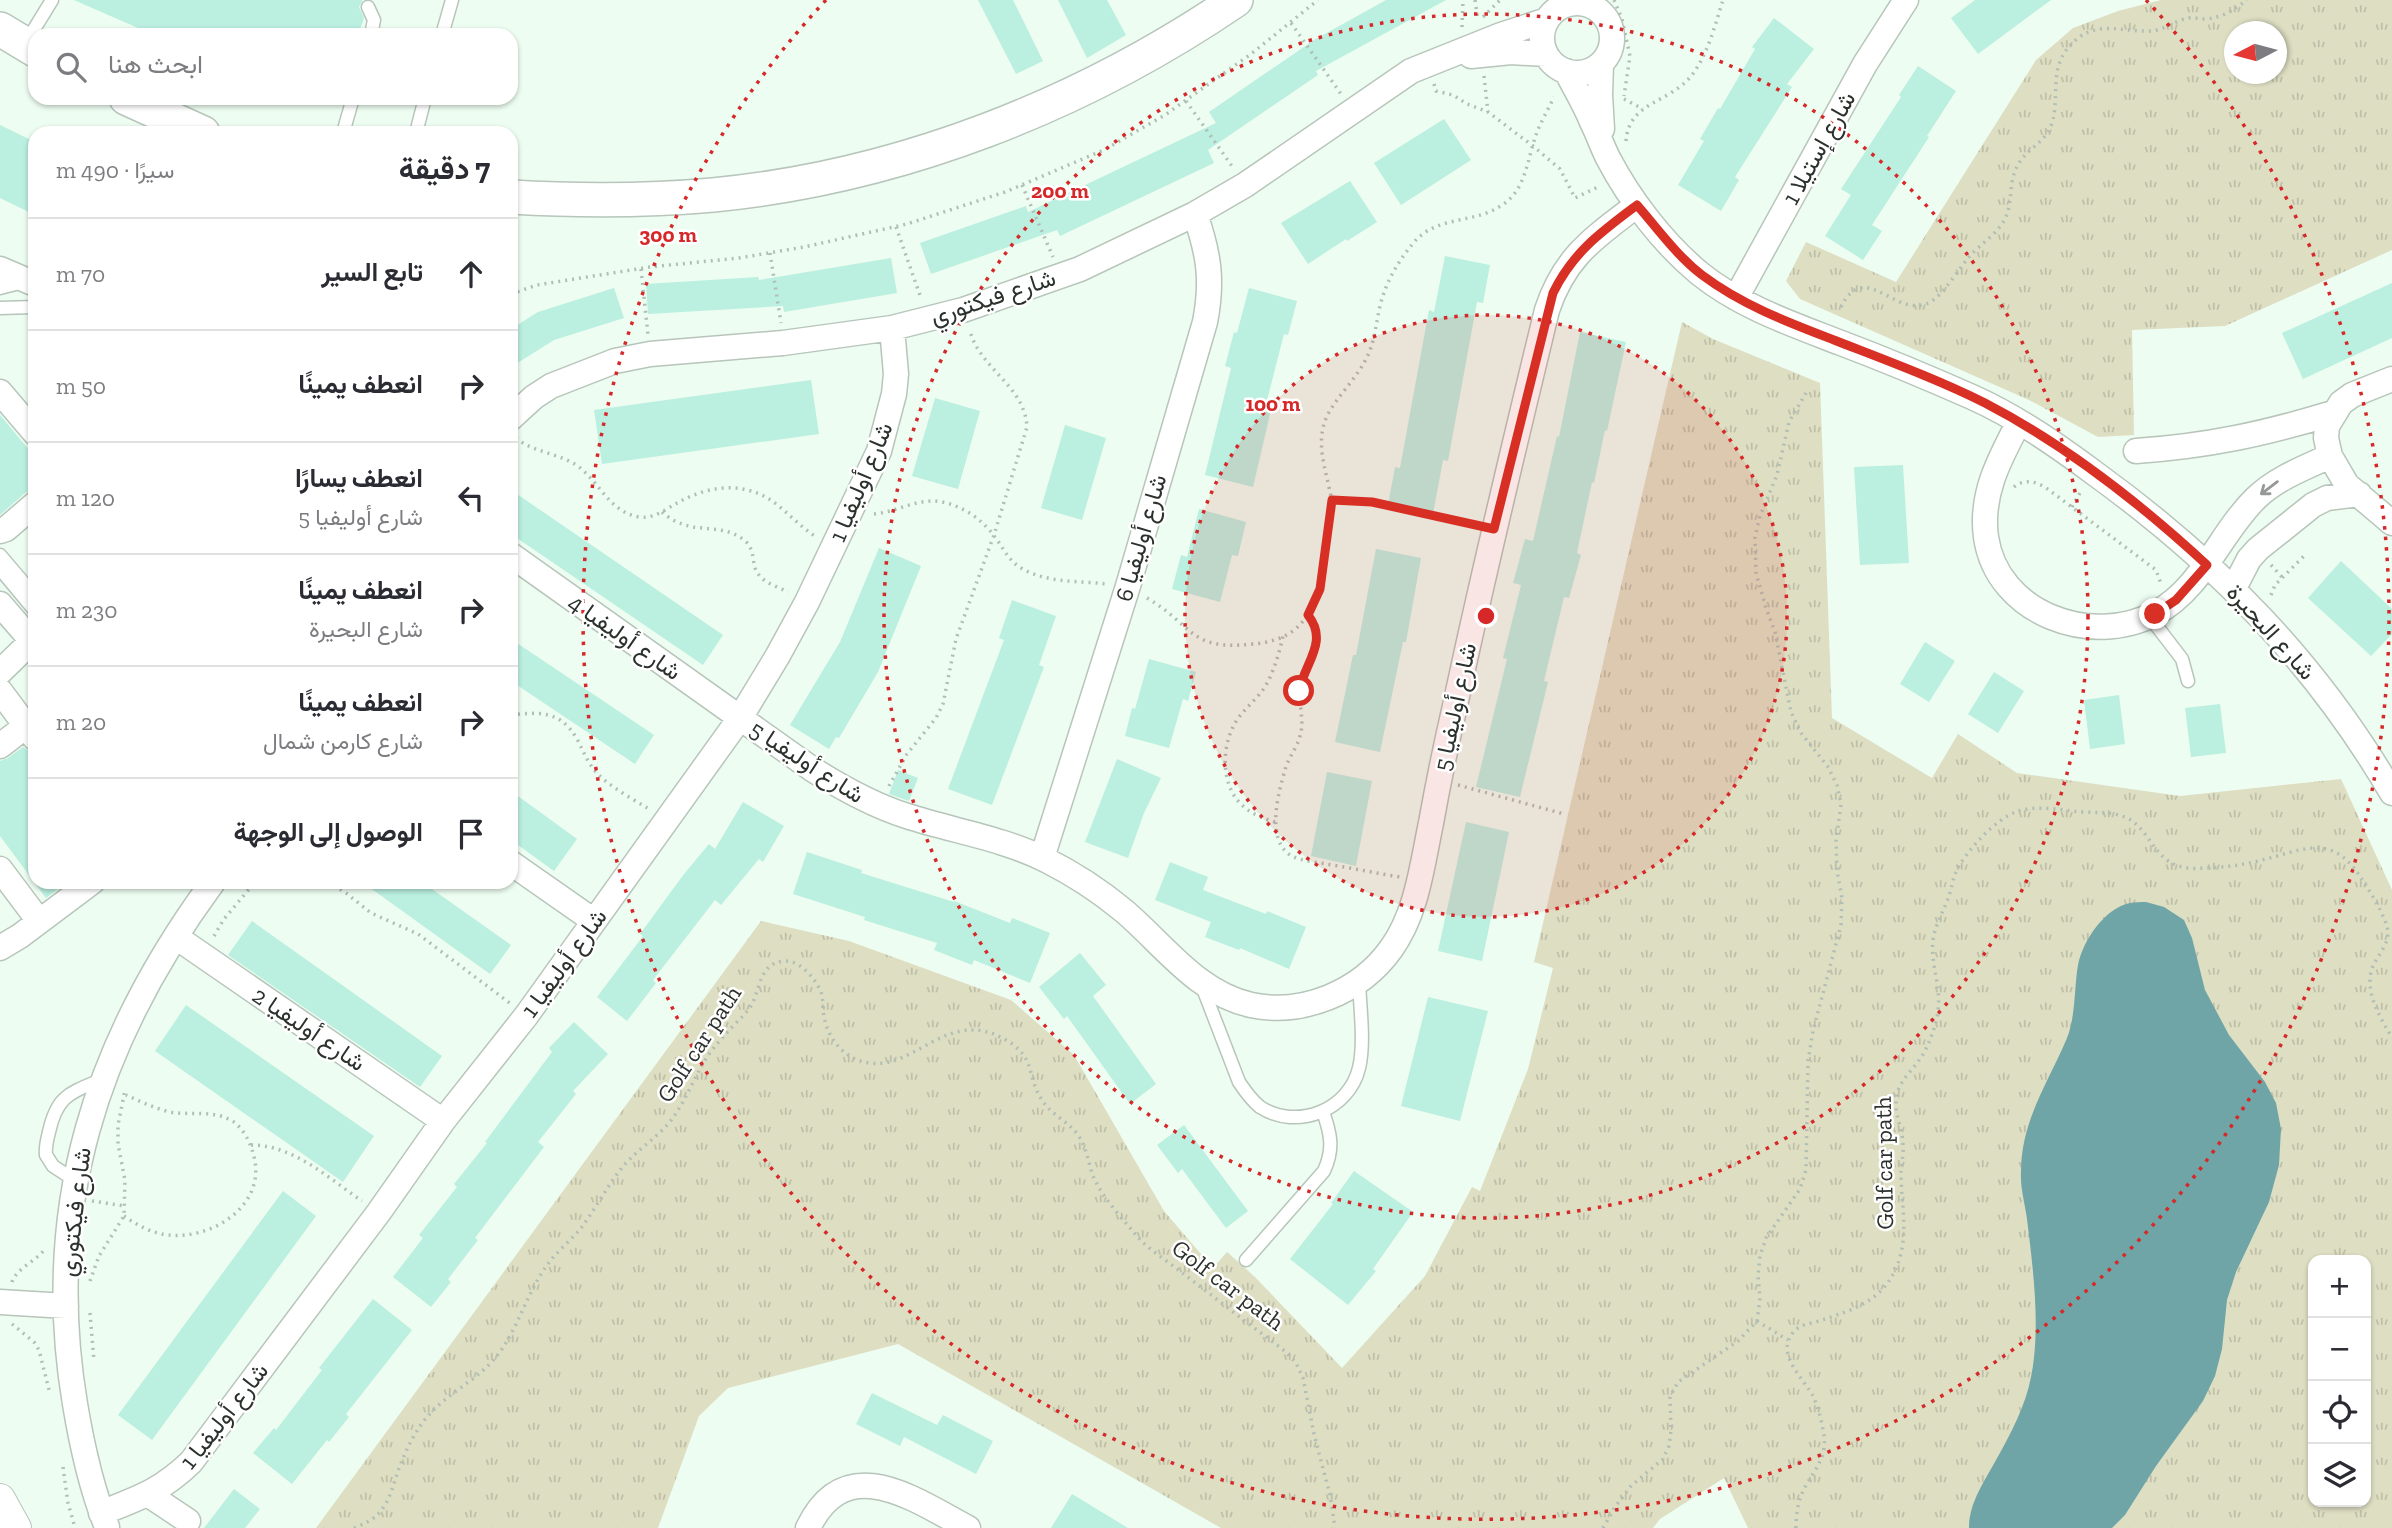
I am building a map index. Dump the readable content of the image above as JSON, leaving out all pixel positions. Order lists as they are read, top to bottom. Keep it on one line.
{"streets":{"street":["شارع إستيلا 1","شارع فيكتوري","شارع أوليفيا 1","شارع أوليفيا 6","شارع البحيرة","شارع أوليفيا 4","شارع أوليفيا 5","شارع أوليفيا 2"],"path":["Golf car path"]},"crossings":[["شارع إستيلا 1","شارع البحيرة"],["شارع فيكتوري","شارع أوليفيا 1"],["شارع فيكتوري","شارع أوليفيا 6"],["شارع فيكتوري","شارع البحيرة"],["شارع فيكتوري","شارع أوليفيا 2"],["شارع أوليفيا 1","شارع أوليفيا 4"],["شارع أوليفيا 1","شارع أوليفيا 5"],["شارع أوليفيا 1","شارع أوليفيا 2"],["شارع أوليفيا 6","شارع أوليفيا 5"],["شارع البحيرة","شارع أوليفيا 5"],["شارع أوليفيا 4","شارع أوليفيا 5"]],"north":"left","page":{"search":"ابحث هنا","heading":["7 دقيقة","سيرًا · 490 m"],"list":[["تابع السير","70 m"],["انعطف يمينًا","50 m"],["انعطف يسارًا","شارع أوليفيا 5","120 m"],["انعطف يمينًا","شارع البحيرة","230 m"],["انعطف يمينًا","شارع كارمن شمال","20 m"],"الوصول إلى الوجهة"],"map_buttons":["+","−"]},"rings":["200 m","300 m","100 m"]}
